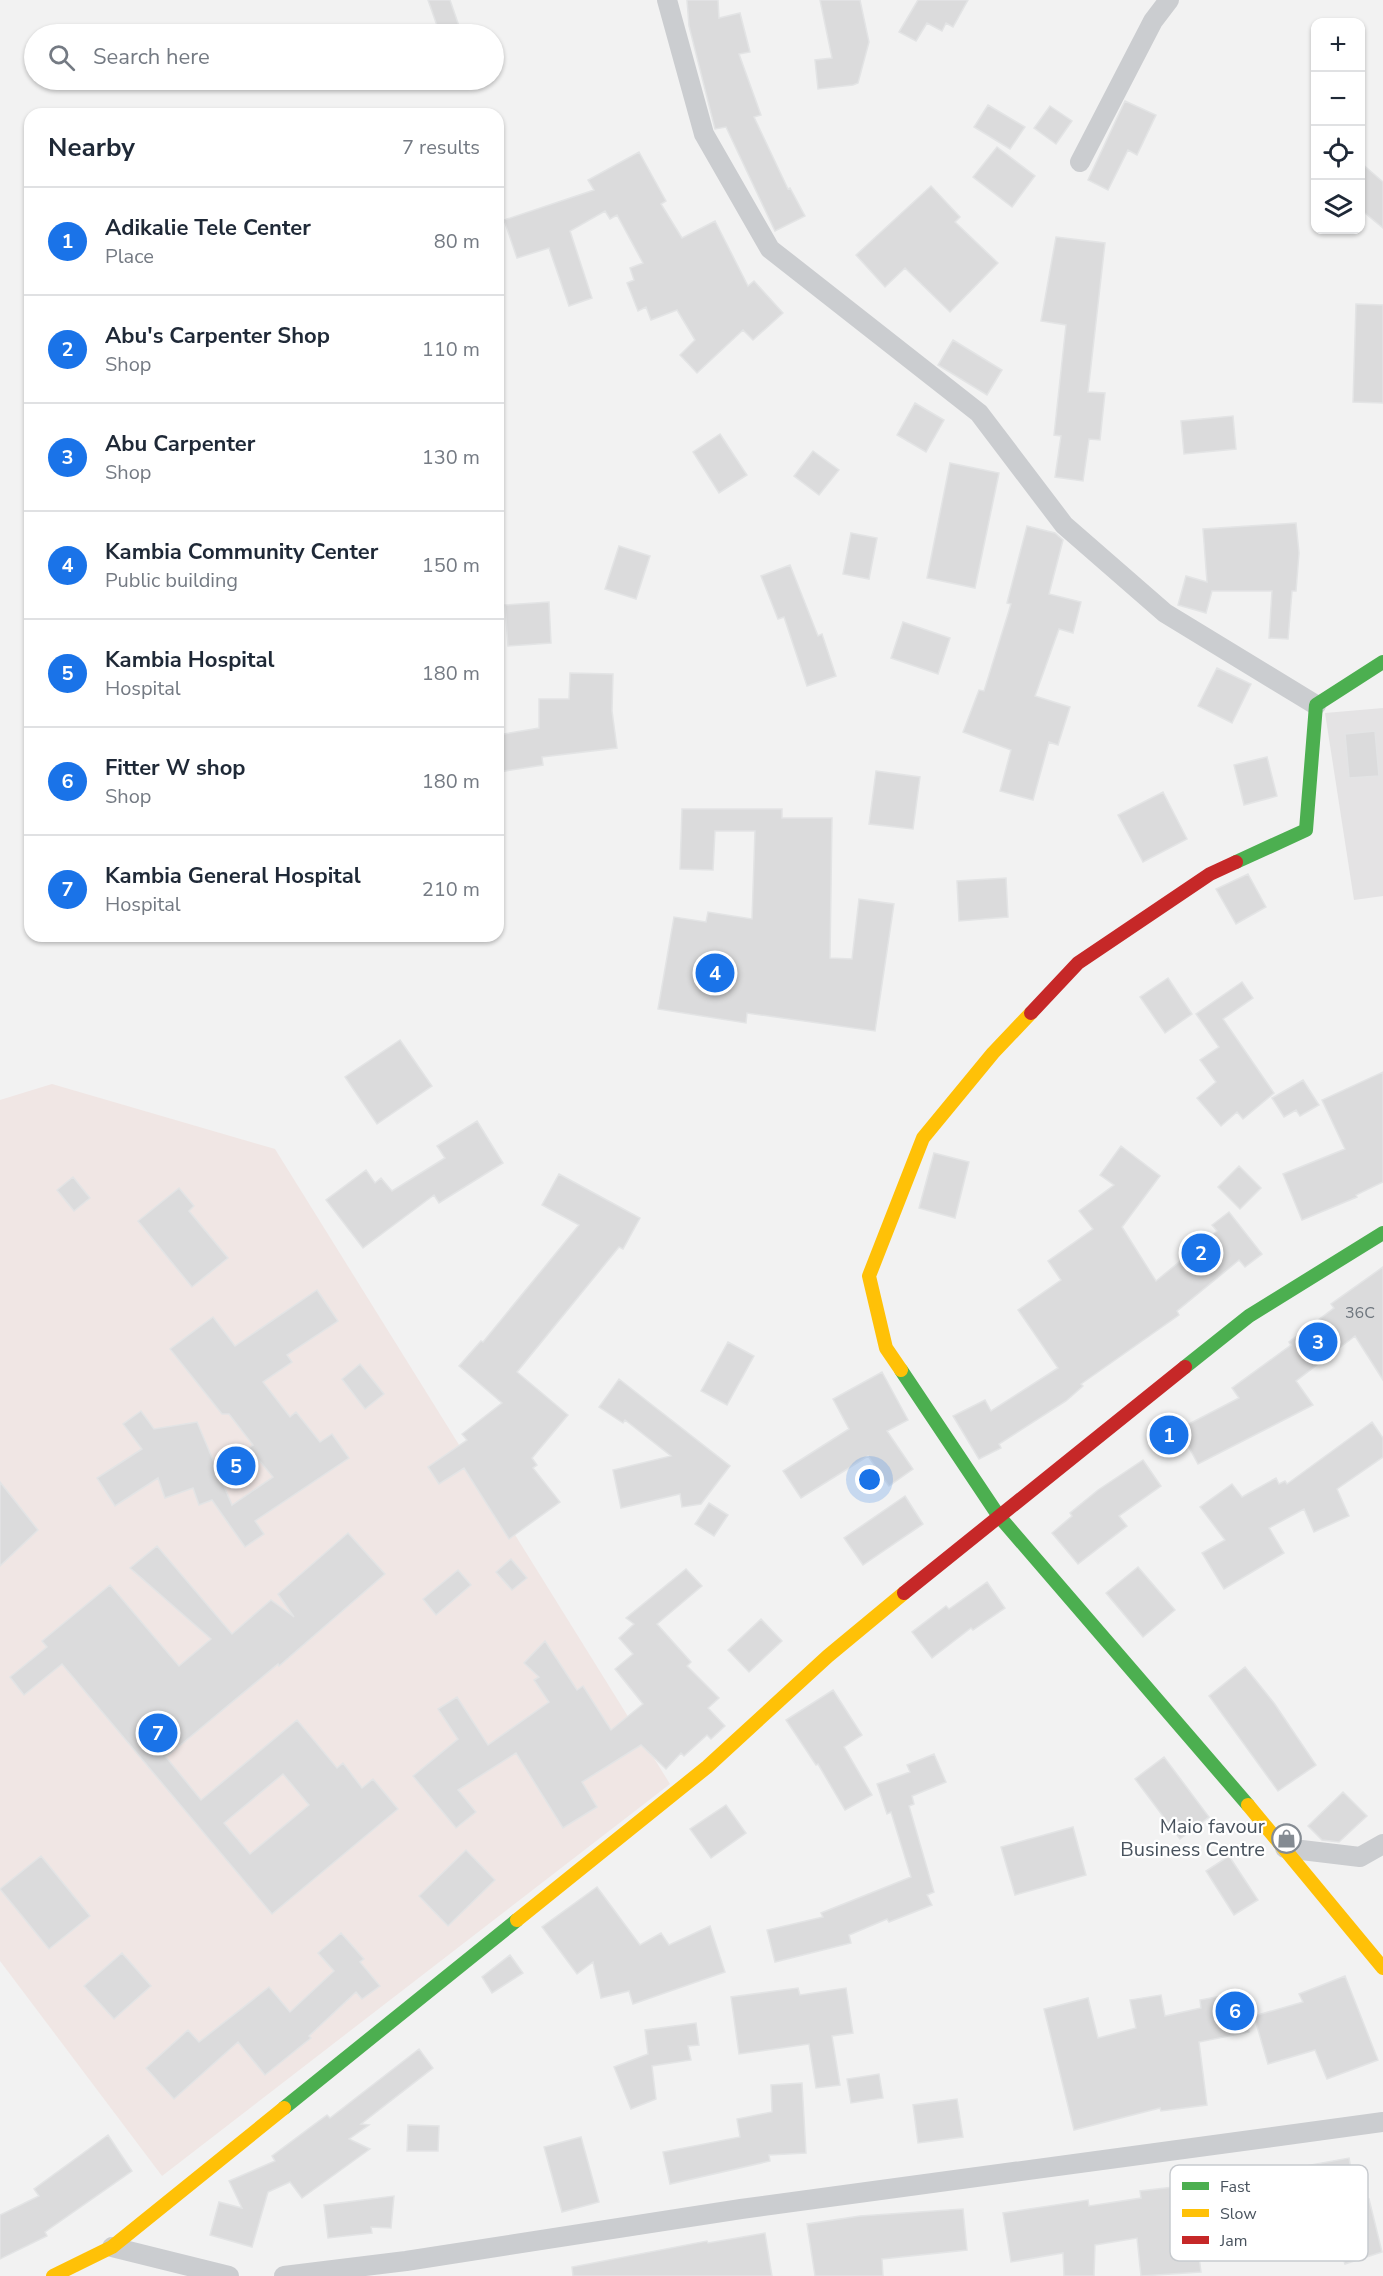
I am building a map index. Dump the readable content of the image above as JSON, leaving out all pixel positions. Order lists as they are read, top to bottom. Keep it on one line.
{"places":{"shop":["Maio favour Business Centre"]},"house_numbers":["36C"],"legend":["Fast","Slow","Jam"],"page":{"map_buttons":["+","−"],"search":"Search here","heading":["Nearby","7 results"],"list":[{"mark":"1","name":"Adikalie Tele Center","note":"Place","value":"80 m"},{"mark":"2","name":"Abu's Carpenter Shop","note":"Shop","value":"110 m"},{"mark":"3","name":"Abu Carpenter","note":"Shop","value":"130 m"},{"mark":"4","name":"Kambia Community Center","note":"Public building","value":"150 m"},{"mark":"5","name":"Kambia Hospital","note":"Hospital","value":"180 m"},{"mark":"6","name":"Fitter W shop","note":"Shop","value":"180 m"},{"mark":"7","name":"Kambia General Hospital","note":"Hospital","value":"210 m"}],"pins":["4","2","3","1","5","7","6"]}}
